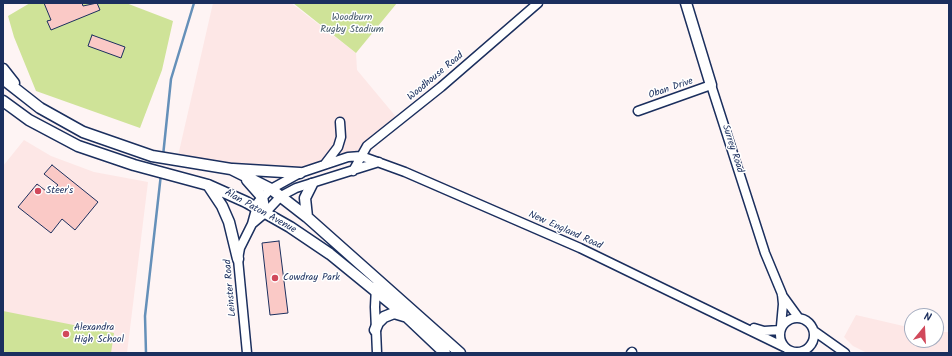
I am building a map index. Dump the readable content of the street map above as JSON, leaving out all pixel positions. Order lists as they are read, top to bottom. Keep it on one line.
{"streets":{"main road":["Surrey Road","Alan Paton Avenue"],"street":["Woodhouse Road","Oban Drive","New England Road","Leinster Road"]},"crossings":[["Woodhouse Road","New England Road"],["Oban Drive","Surrey Road"],["Surrey Road","New England Road"],["Alan Paton Avenue","New England Road"],["Alan Paton Avenue","Leinster Road"],["New England Road","Leinster Road"]],"parks":["Woodburn Rugby Stadium"],"places":["Steer's","Cowdray Park","Alexandra High School"],"north":"top"}
